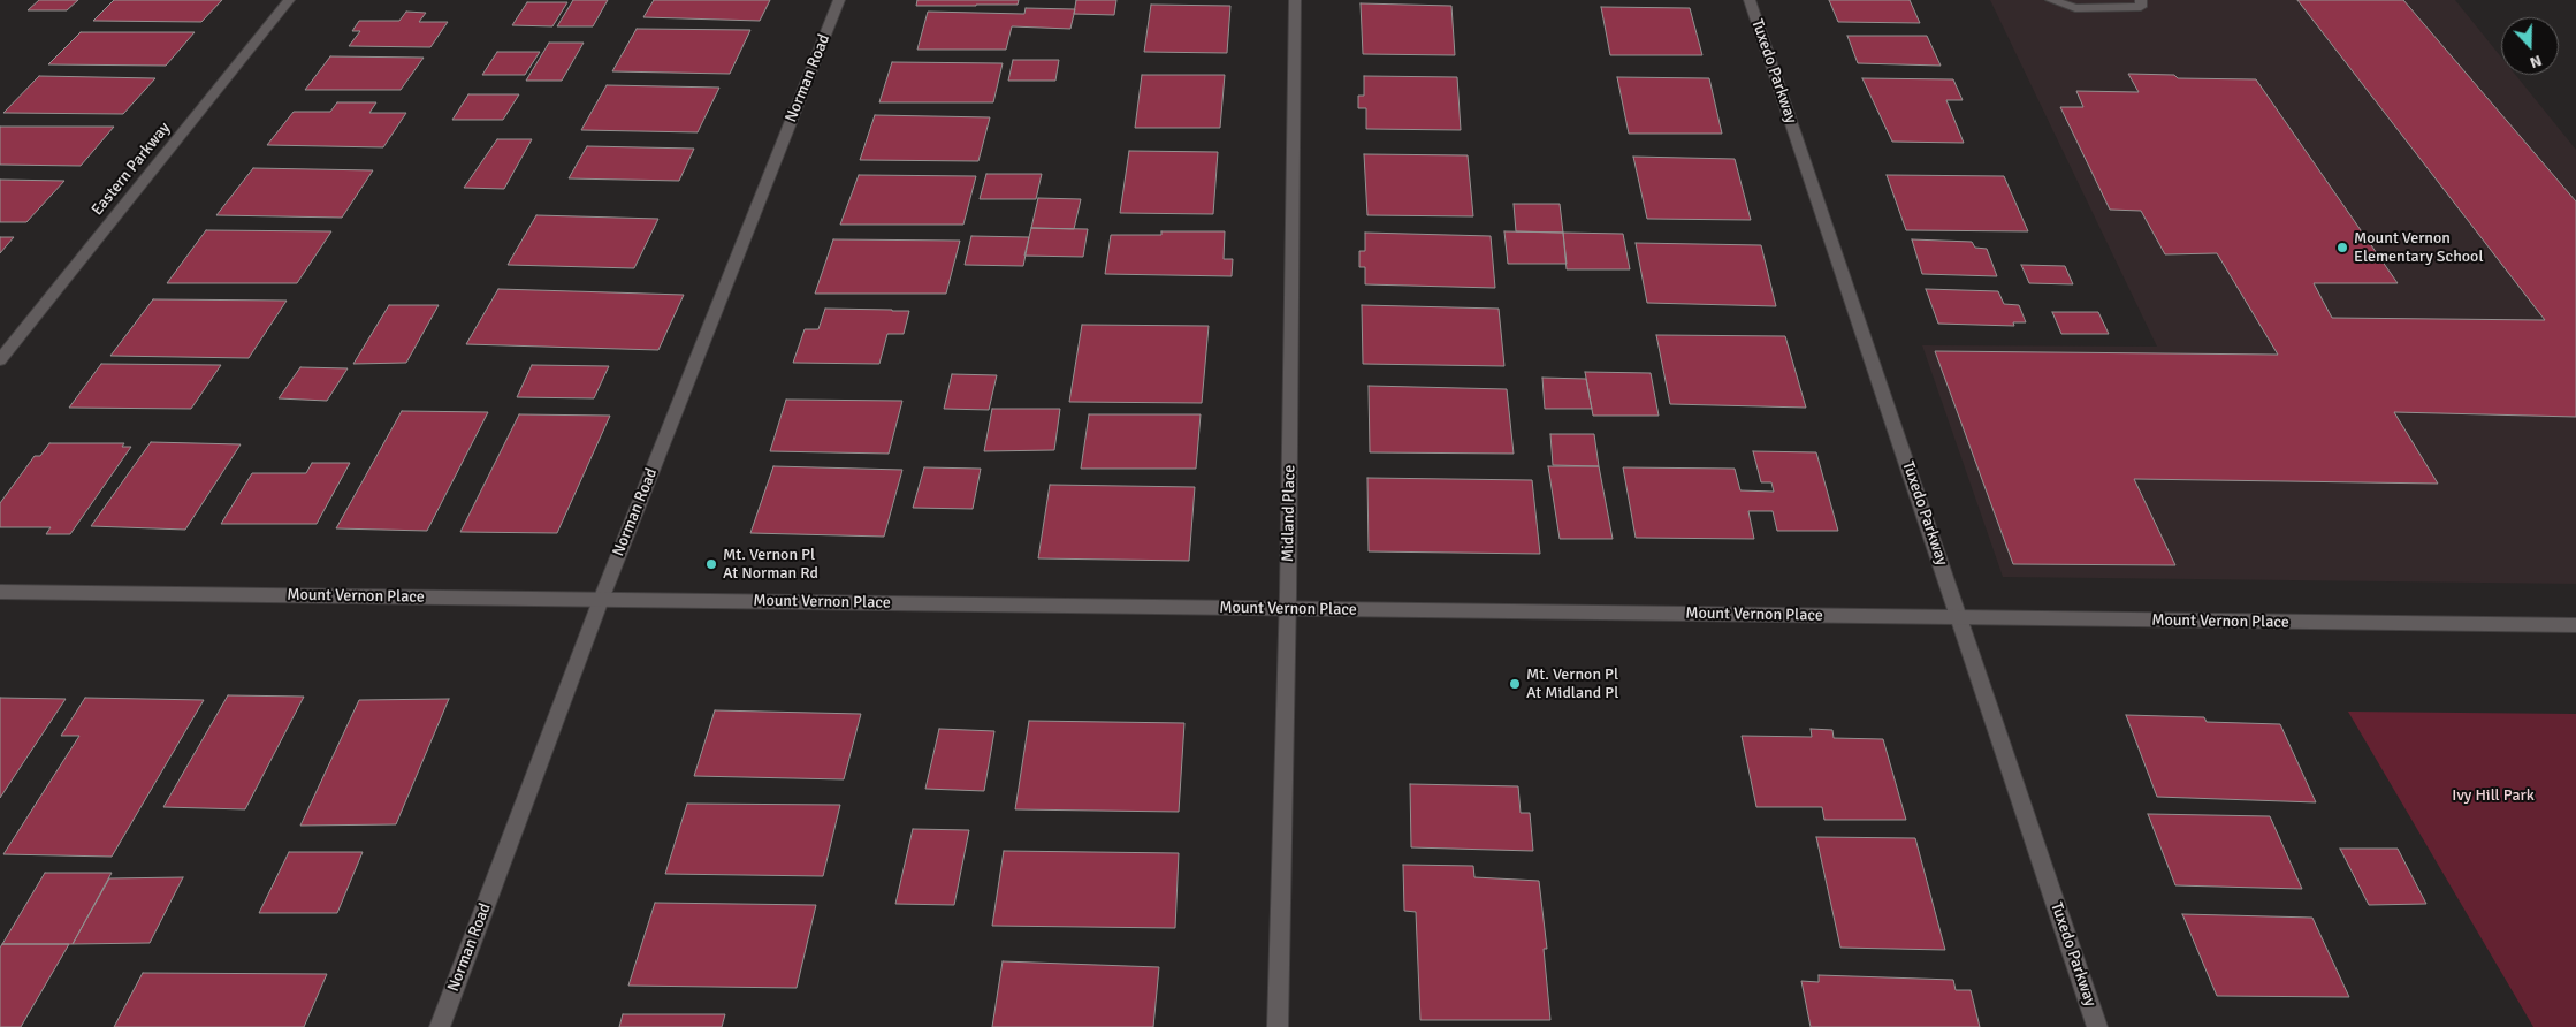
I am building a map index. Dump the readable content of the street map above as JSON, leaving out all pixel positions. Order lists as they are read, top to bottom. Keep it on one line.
{"streets":{"street":["Tuxedo Parkway","Norman Road","Eastern Parkway","Midland Place","Mount Vernon Place"]},"crossings":[["Tuxedo Parkway","Mount Vernon Place"],["Norman Road","Mount Vernon Place"],["Midland Place","Mount Vernon Place"]],"parks":["Ivy Hill Park"],"places":["Mount Vernon Elementary School","Mt. Vernon Pl At Norman Rd","Mt. Vernon Pl At Midland Pl"],"north":"bottom"}
